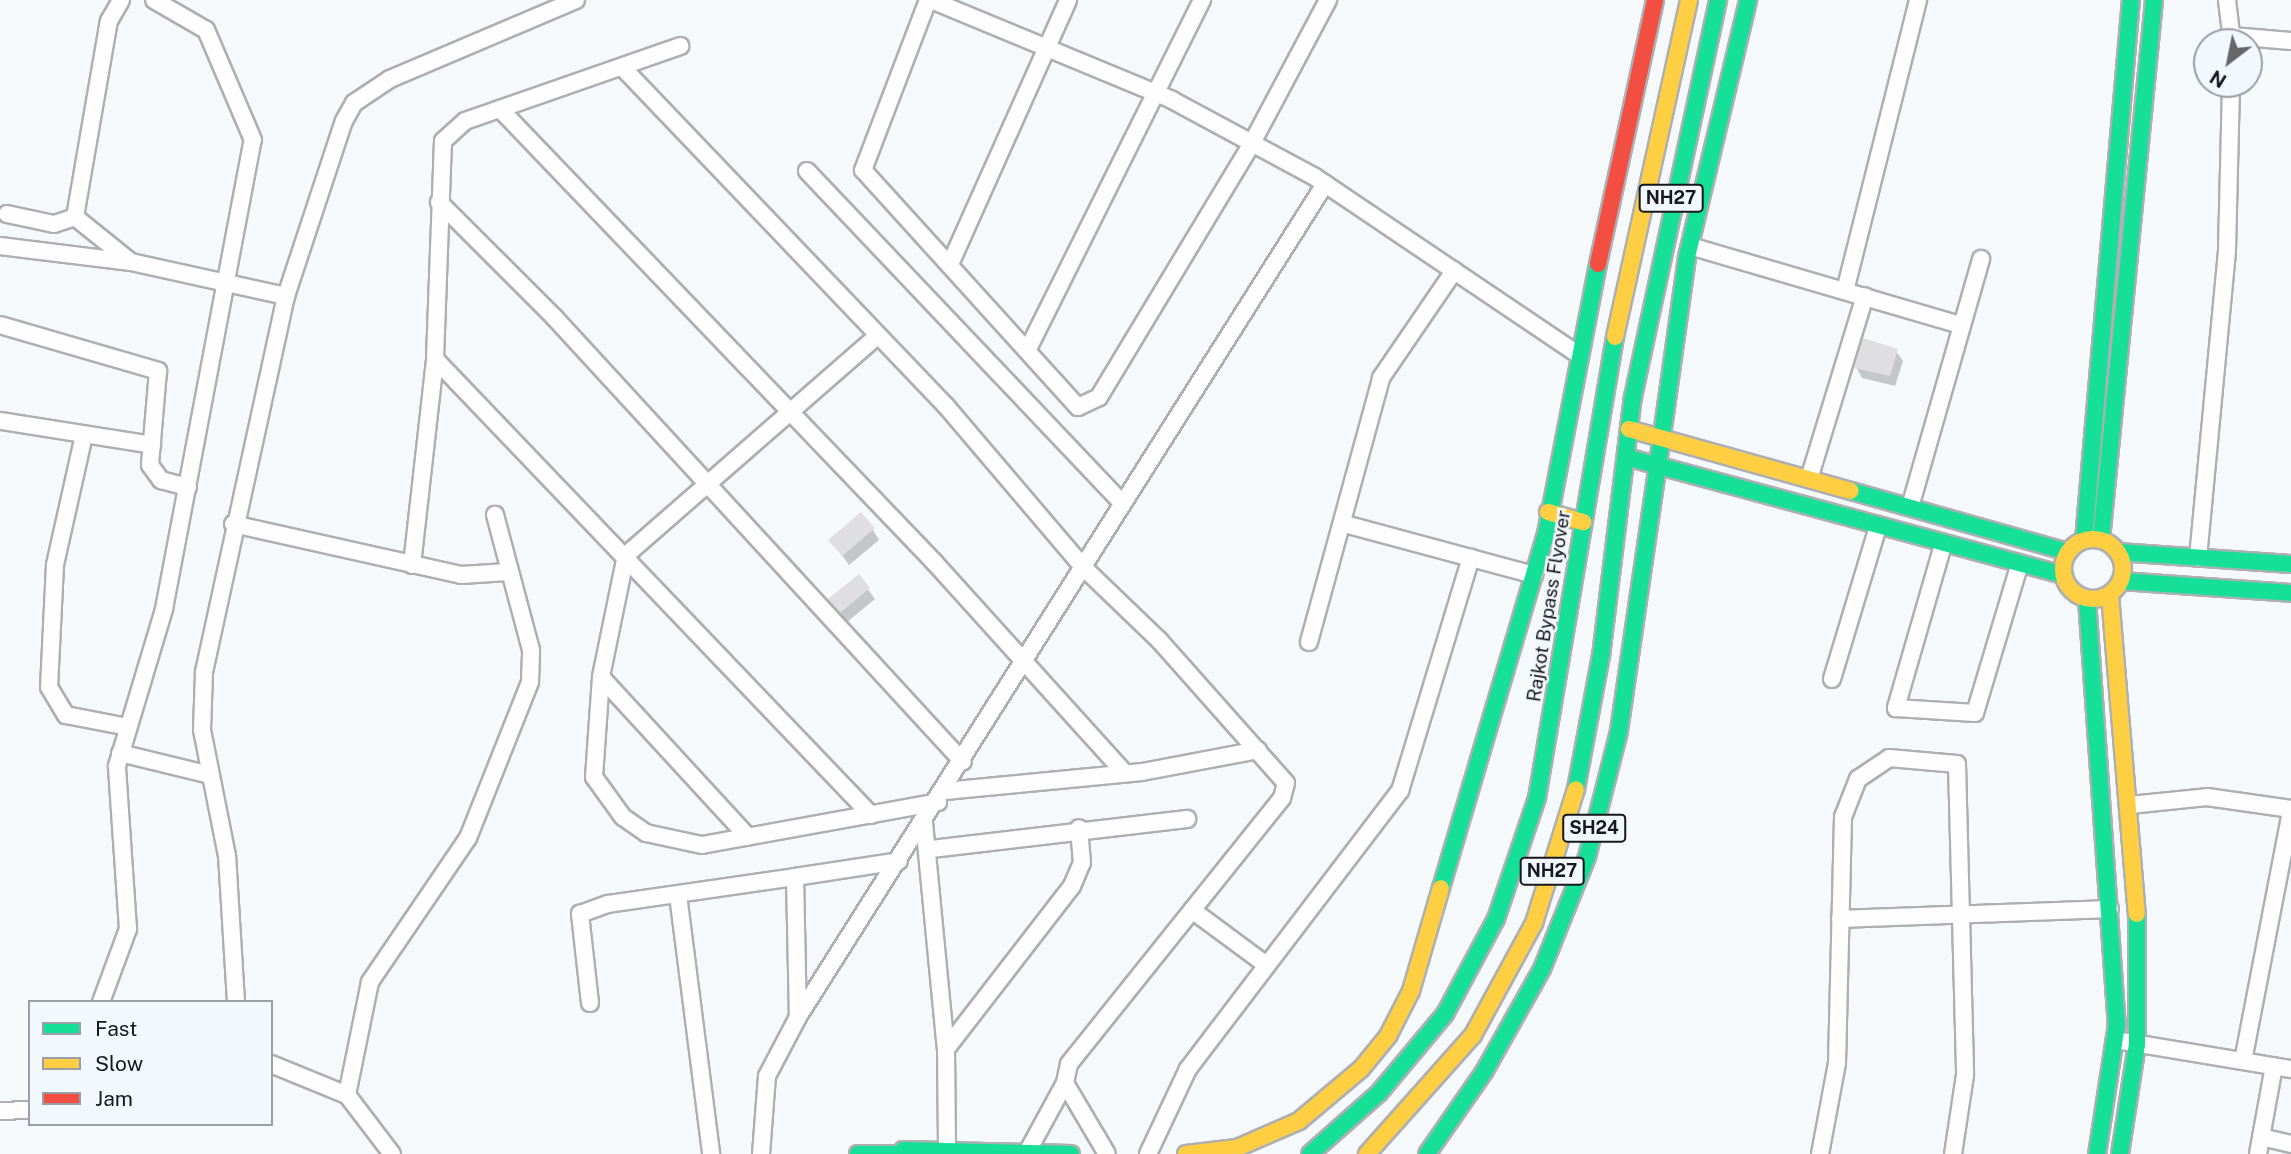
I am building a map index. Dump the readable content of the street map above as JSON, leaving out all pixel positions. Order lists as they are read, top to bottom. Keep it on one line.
{"streets":{"main road":["NH27","Rajkot Bypass Flyover","SH24"]},"legend":["Fast","Slow","Jam"],"north":"bottom left"}
